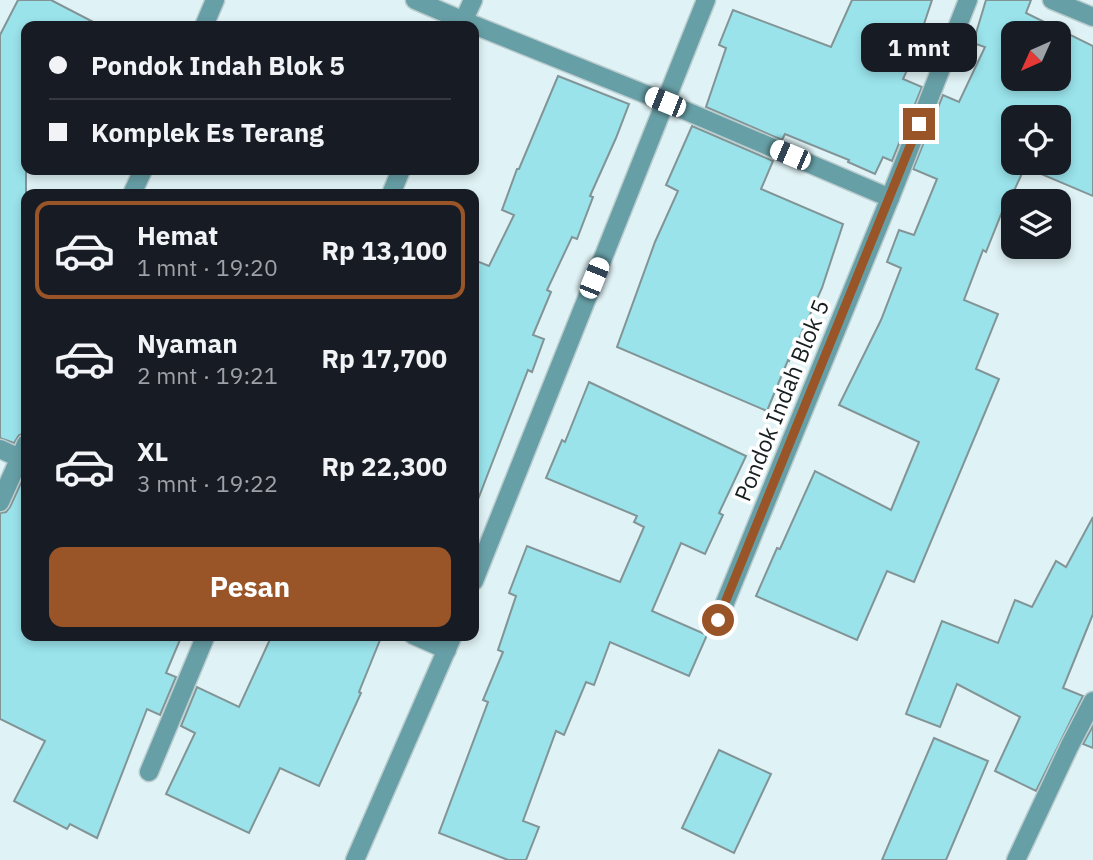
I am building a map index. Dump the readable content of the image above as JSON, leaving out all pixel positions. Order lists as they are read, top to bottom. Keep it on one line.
{"streets":{"street":["Pondok Indah Blok 5"]},"north":"bottom left","page":{"banner":["Pondok Indah Blok 5","Komplek Es Terang"],"bubble":"1 mnt","list":[{"name":"Hemat","note":"1 mnt · 19:20","value":"Rp 13,100"},{"name":"Nyaman","note":"2 mnt · 19:21","value":"Rp 17,700"},{"name":"XL","note":"3 mnt · 19:22","value":"Rp 22,300"}],"buttons":"Pesan"}}
